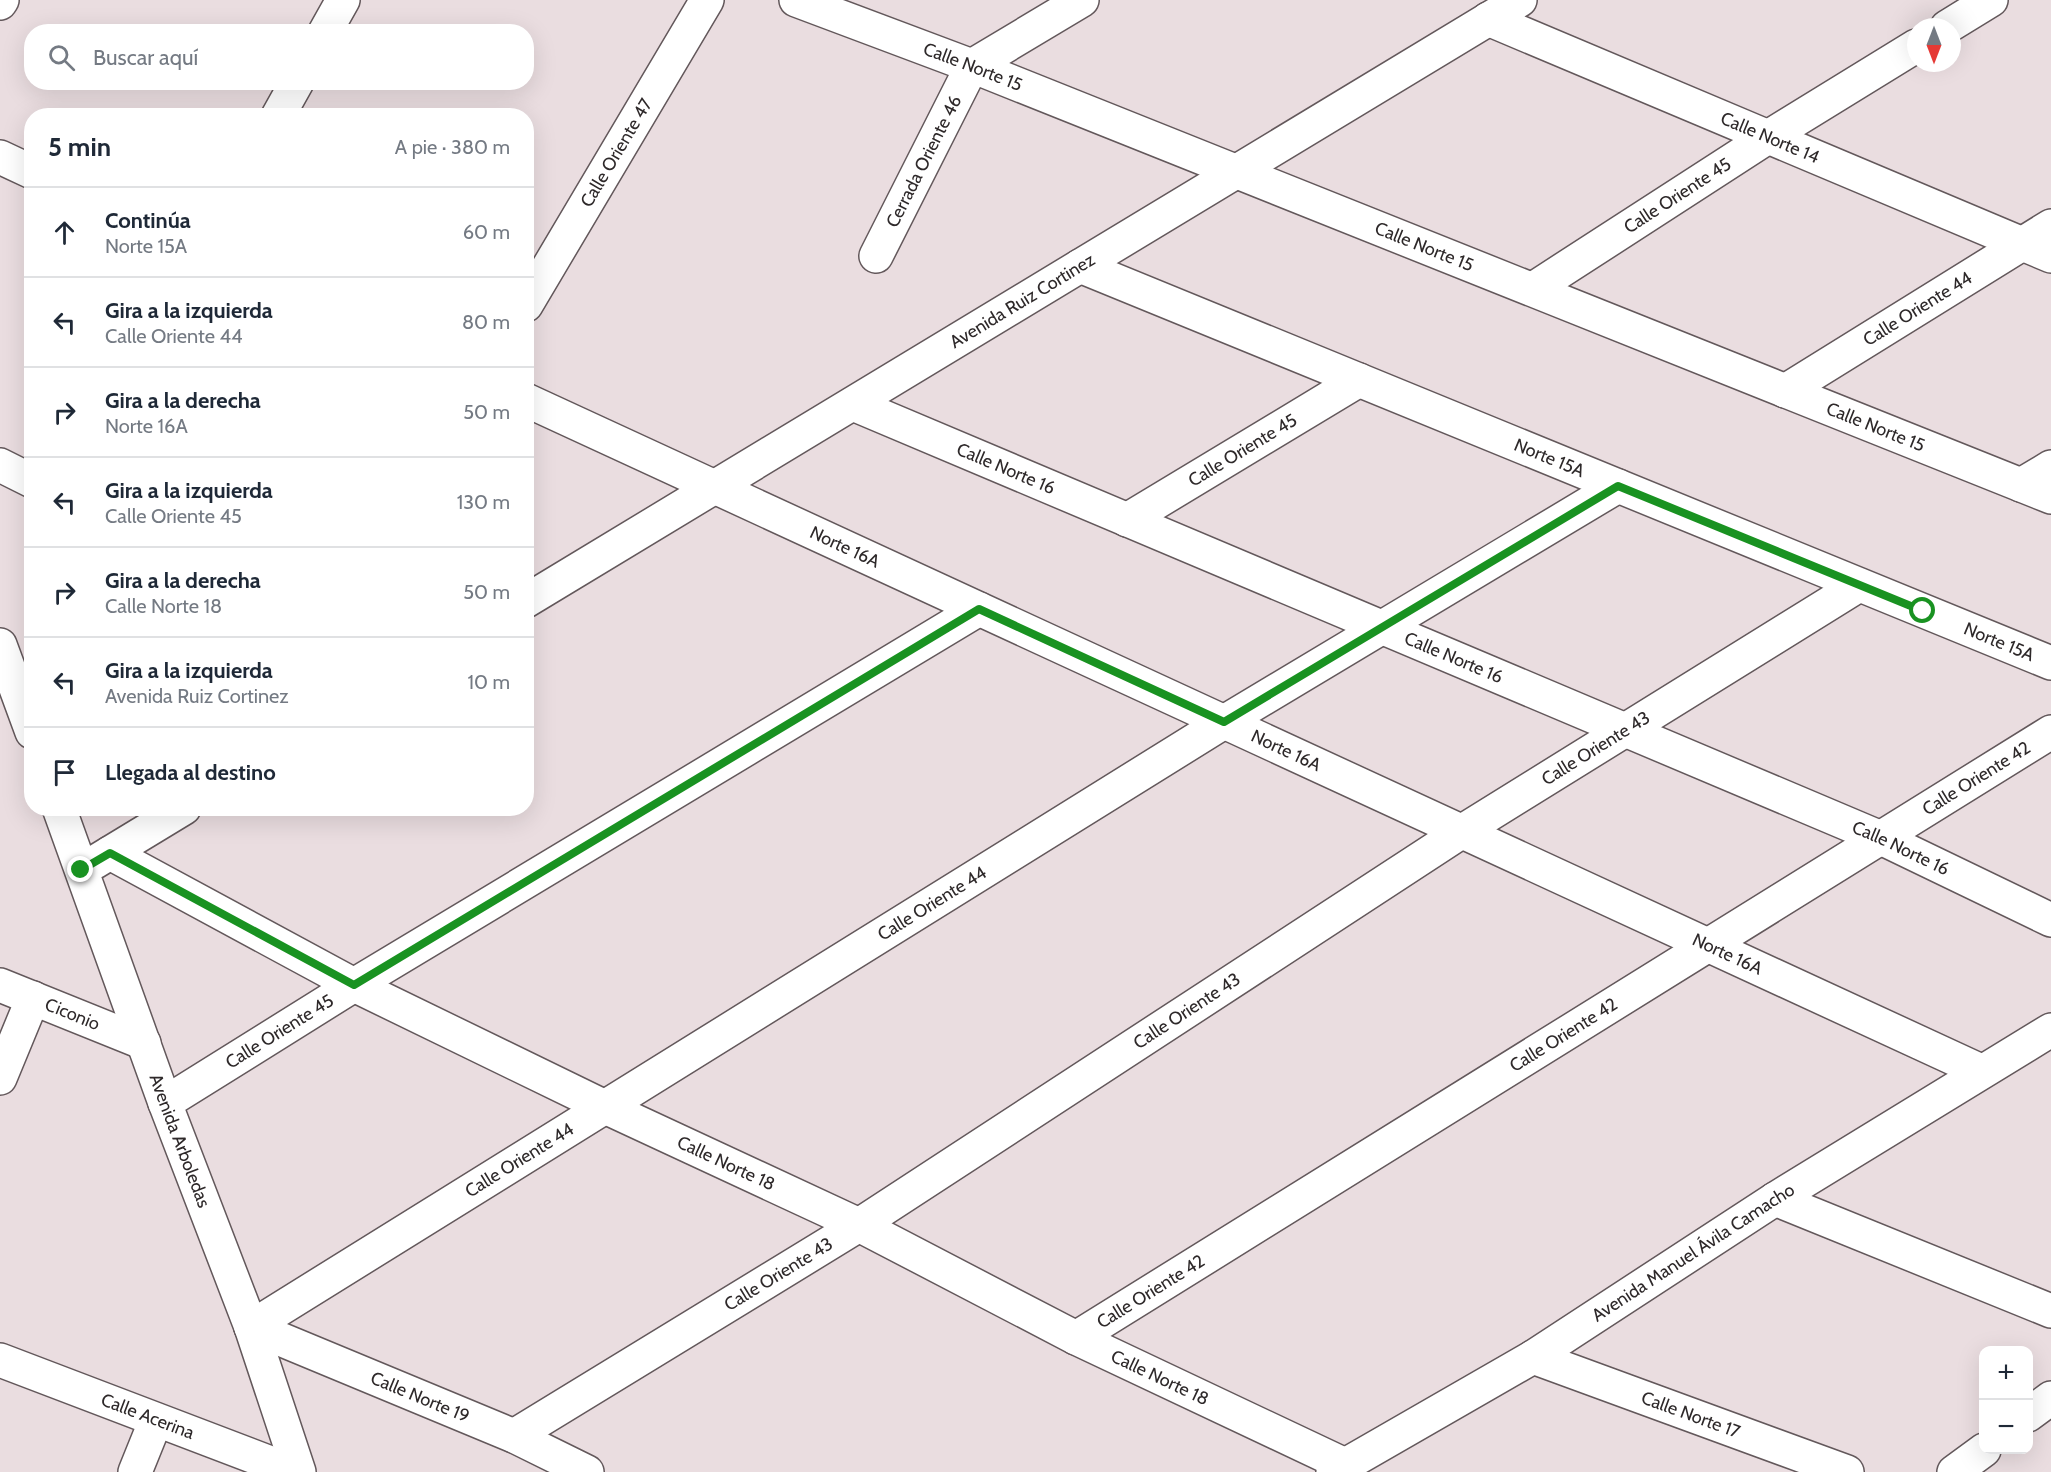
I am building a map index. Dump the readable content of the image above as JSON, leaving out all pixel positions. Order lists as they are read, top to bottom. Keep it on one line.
{"streets":{"street":["Calle Norte 15","Calle Norte 14","Calle Oriente 47","Cerrada Oriente 46","Calle Oriente 45","Avenida Ruiz Cortinez","Calle Oriente 44","Norte 15A","Calle Norte 16","Norte 16A","Calle Oriente 43","Calle Oriente 42","Ciconio","Avenida Arboledas","Calle Norte 18","Avenida Manuel Ávila Camacho","Calle Norte 19","Calle Norte 17","Calle Acerina"]},"crossings":[["Calle Norte 15","Cerrada Oriente 46"],["Calle Norte 15","Calle Oriente 45"],["Calle Norte 15","Avenida Ruiz Cortinez"],["Calle Norte 15","Calle Oriente 44"],["Calle Norte 14","Calle Oriente 45"],["Calle Norte 14","Avenida Ruiz Cortinez"],["Calle Norte 14","Calle Oriente 44"],["Calle Oriente 45","Norte 15A"],["Calle Oriente 45","Calle Norte 16"],["Calle Oriente 45","Norte 16A"],["Calle Oriente 45","Avenida Arboledas"],["Calle Oriente 45","Calle Norte 18"],["Avenida Ruiz Cortinez","Norte 15A"],["Avenida Ruiz Cortinez","Calle Norte 16"],["Avenida Ruiz Cortinez","Norte 16A"],["Calle Oriente 44","Norte 15A"],["Calle Oriente 44","Calle Norte 16"],["Calle Oriente 44","Norte 16A"],["Calle Oriente 44","Avenida Arboledas"],["Calle Oriente 44","Calle Norte 18"],["Calle Oriente 44","Calle Norte 19"],["Norte 15A","Calle Oriente 43"],["Calle Norte 16","Calle Oriente 43"],["Calle Norte 16","Calle Oriente 42"],["Norte 16A","Calle Oriente 43"],["Norte 16A","Calle Oriente 42"],["Norte 16A","Avenida Manuel Ávila Camacho"],["Calle Oriente 43","Calle Norte 18"],["Calle Oriente 43","Calle Norte 19"],["Calle Oriente 42","Calle Norte 18"],["Ciconio","Avenida Arboledas"],["Avenida Arboledas","Calle Norte 19"],["Calle Norte 18","Avenida Manuel Ávila Camacho"],["Avenida Manuel Ávila Camacho","Calle Norte 17"]],"north":"bottom","page":{"search":"Buscar aquí","heading":["5 min","A pie · 380 m"],"list":[["Continúa","Norte 15A","60 m"],["Gira a la izquierda","Calle Oriente 44","80 m"],["Gira a la derecha","Norte 16A","50 m"],["Gira a la izquierda","Calle Oriente 45","130 m"],["Gira a la derecha","Calle Norte 18","50 m"],["Gira a la izquierda","Avenida Ruiz Cortinez","10 m"],"Llegada al destino"],"map_buttons":["+","−"]}}
